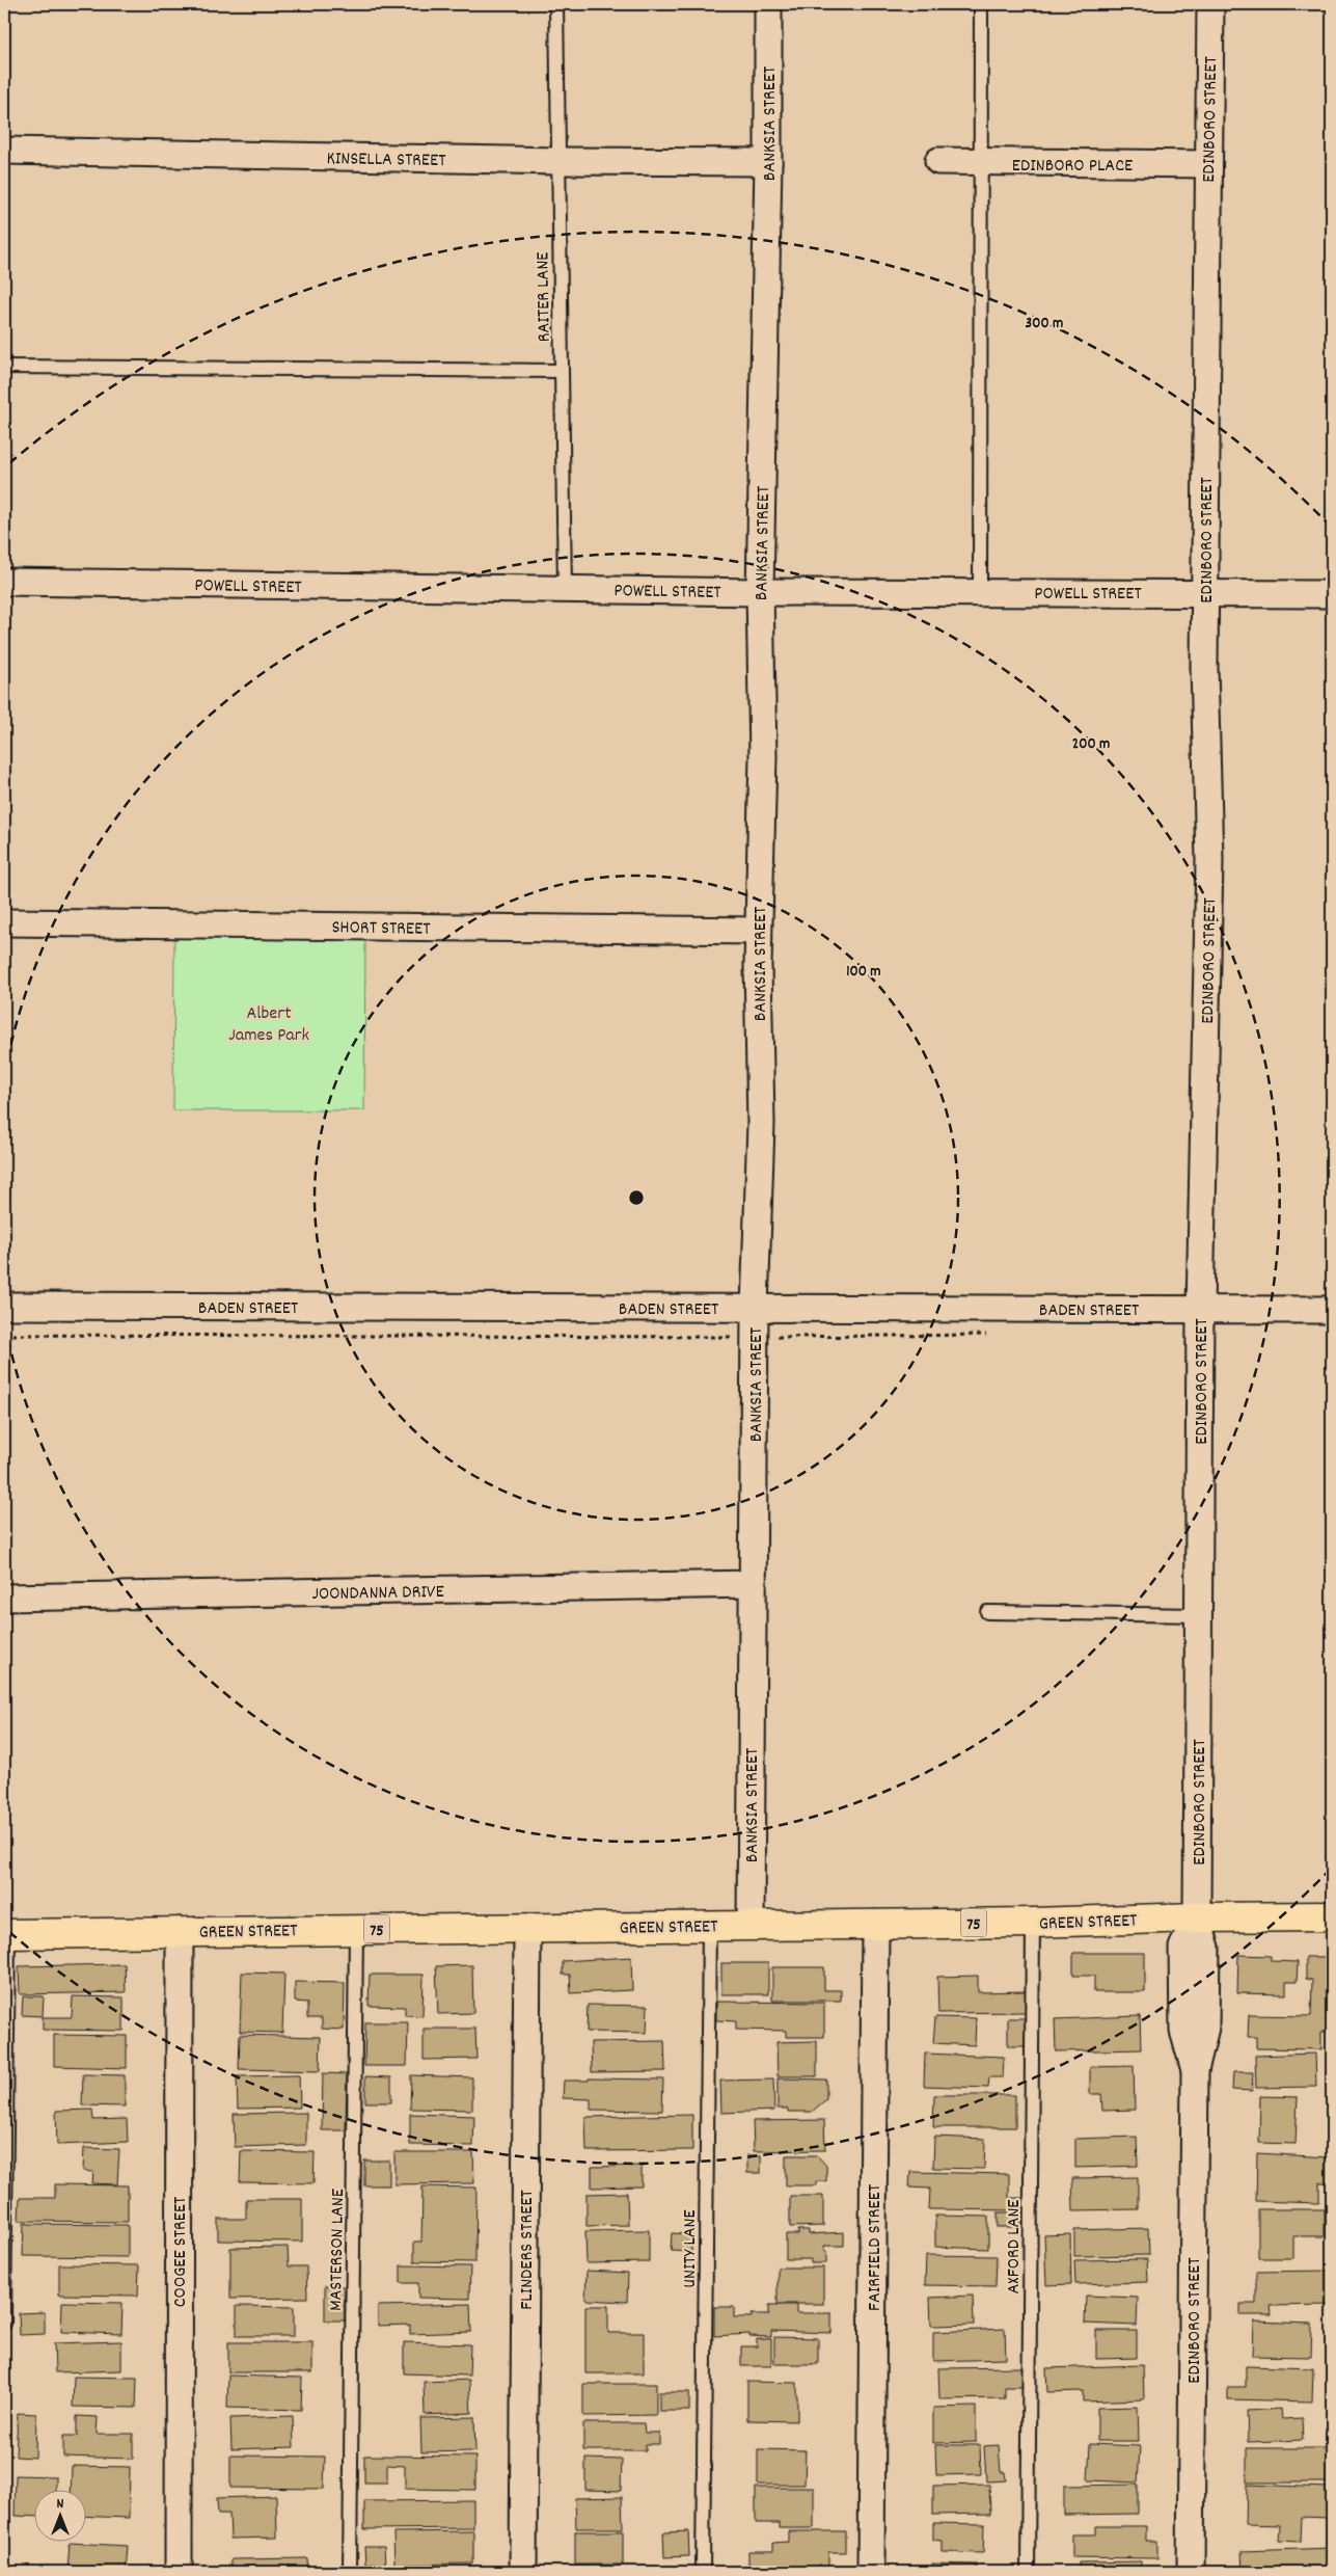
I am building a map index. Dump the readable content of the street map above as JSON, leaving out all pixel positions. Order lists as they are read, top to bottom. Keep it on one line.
{"streets":{"main road":["GREEN STREET","75"],"street":["EDINBORO STREET","BANKSIA STREET","KINSELLA STREET","EDINBORO PLACE","POWELL STREET","SHORT STREET","BADEN STREET","JOONDANNA DRIVE","FAIRFIELD STREET","FLINDERS STREET","COOGEE STREET"],"lane":["RAITER LANE","AXFORD LANE","UNITY LANE","MASTERSON LANE"]},"crossings":[["EDINBORO STREET","EDINBORO PLACE"],["EDINBORO STREET","POWELL STREET"],["EDINBORO STREET","BADEN STREET"],["EDINBORO STREET","GREEN STREET"],["BANKSIA STREET","KINSELLA STREET"],["BANKSIA STREET","POWELL STREET"],["BANKSIA STREET","SHORT STREET"],["BANKSIA STREET","BADEN STREET"],["BANKSIA STREET","JOONDANNA DRIVE"],["BANKSIA STREET","GREEN STREET"],["KINSELLA STREET","RAITER LANE"],["RAITER LANE","POWELL STREET"],["GREEN STREET","AXFORD LANE"],["GREEN STREET","FAIRFIELD STREET"],["GREEN STREET","UNITY LANE"],["GREEN STREET","MASTERSON LANE"],["GREEN STREET","FLINDERS STREET"],["GREEN STREET","COOGEE STREET"]],"parks":["Albert James Park"],"north":"top","rings":["300 m","200 m","100 m"]}
